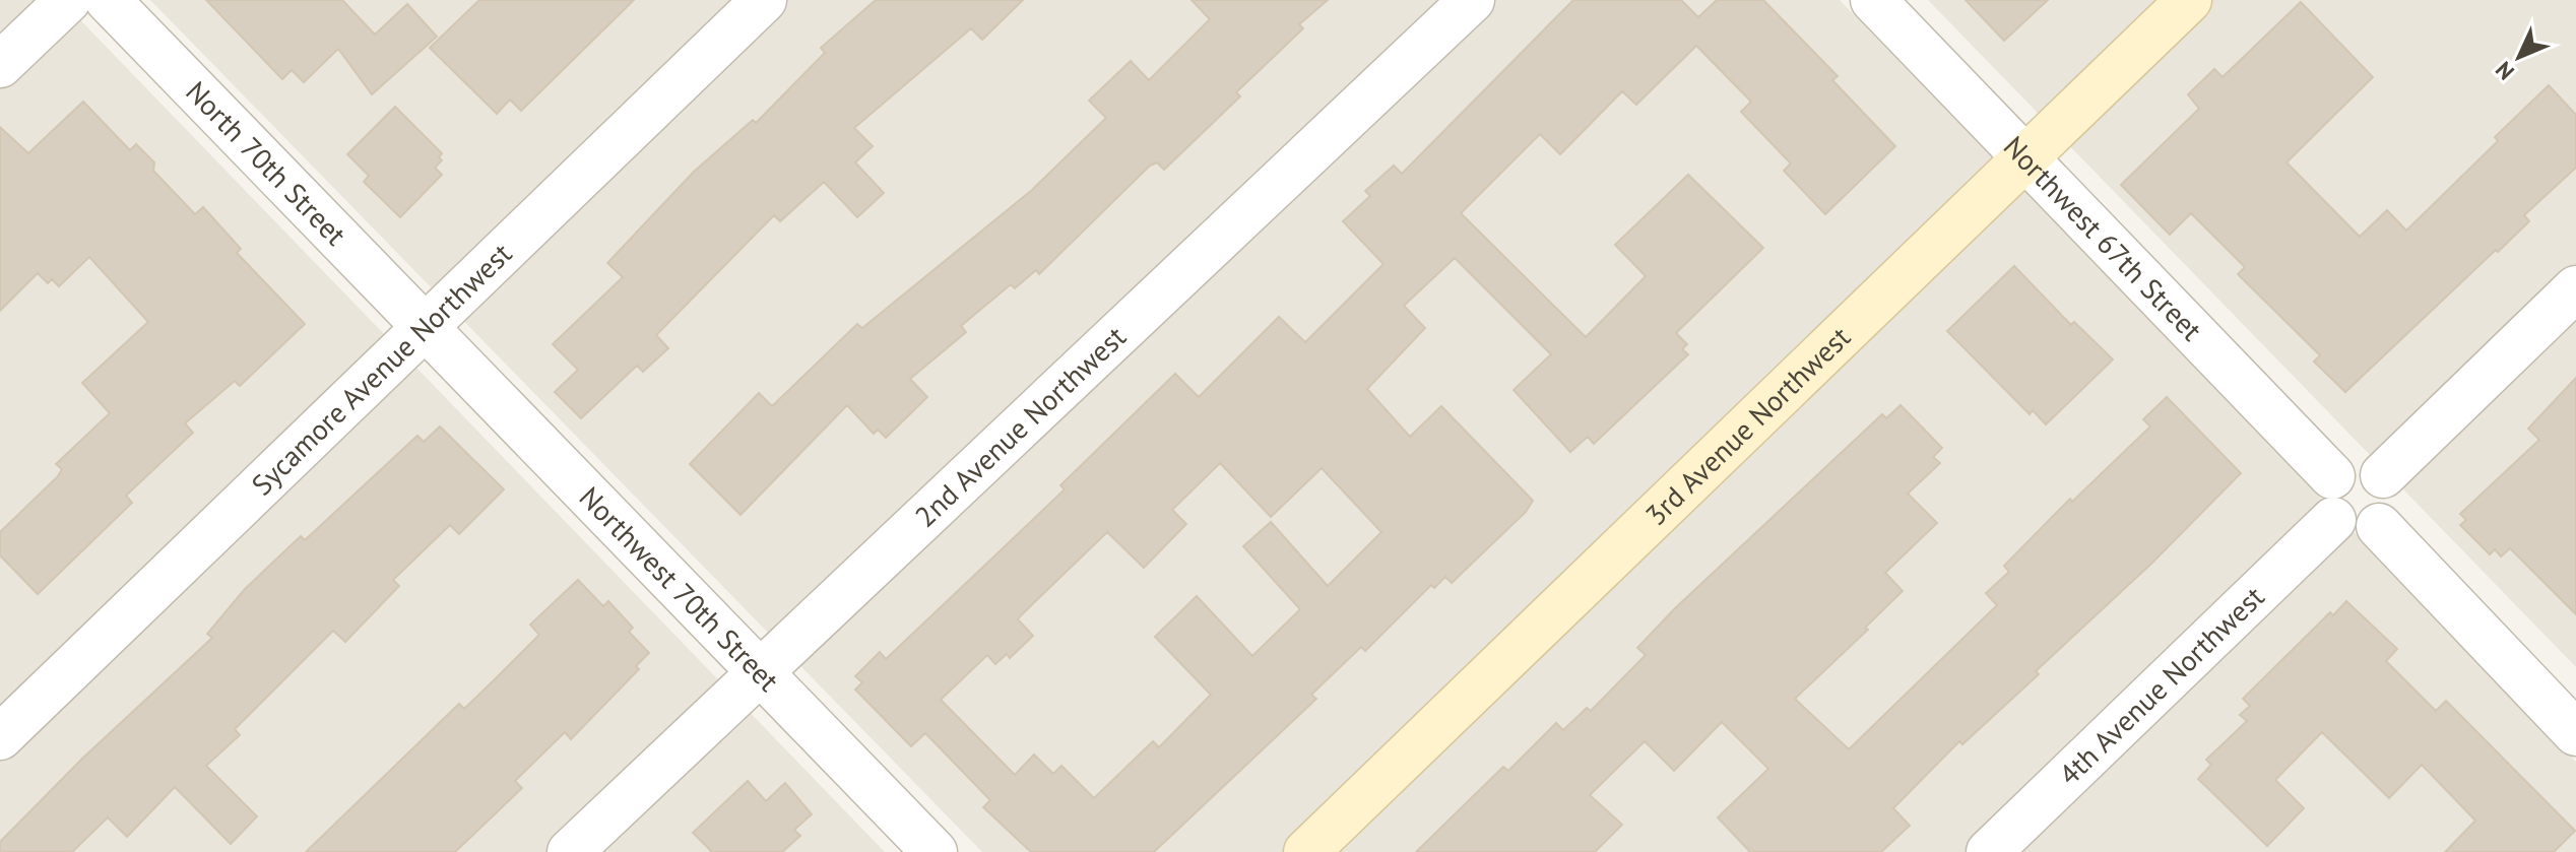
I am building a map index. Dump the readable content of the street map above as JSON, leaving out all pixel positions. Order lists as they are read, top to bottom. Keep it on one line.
{"streets":{"street":["North 70th Street","Northwest 67th Street","Sycamore Avenue Northwest","2nd Avenue Northwest","3rd Avenue Northwest","Northwest 70th Street","4th Avenue Northwest"]},"crossings":[["North 70th Street","Sycamore Avenue Northwest"],["North 70th Street","Northwest 70th Street"],["Northwest 67th Street","3rd Avenue Northwest"],["Northwest 67th Street","4th Avenue Northwest"],["Sycamore Avenue Northwest","Northwest 70th Street"],["2nd Avenue Northwest","Northwest 70th Street"]],"north":"bottom left"}
